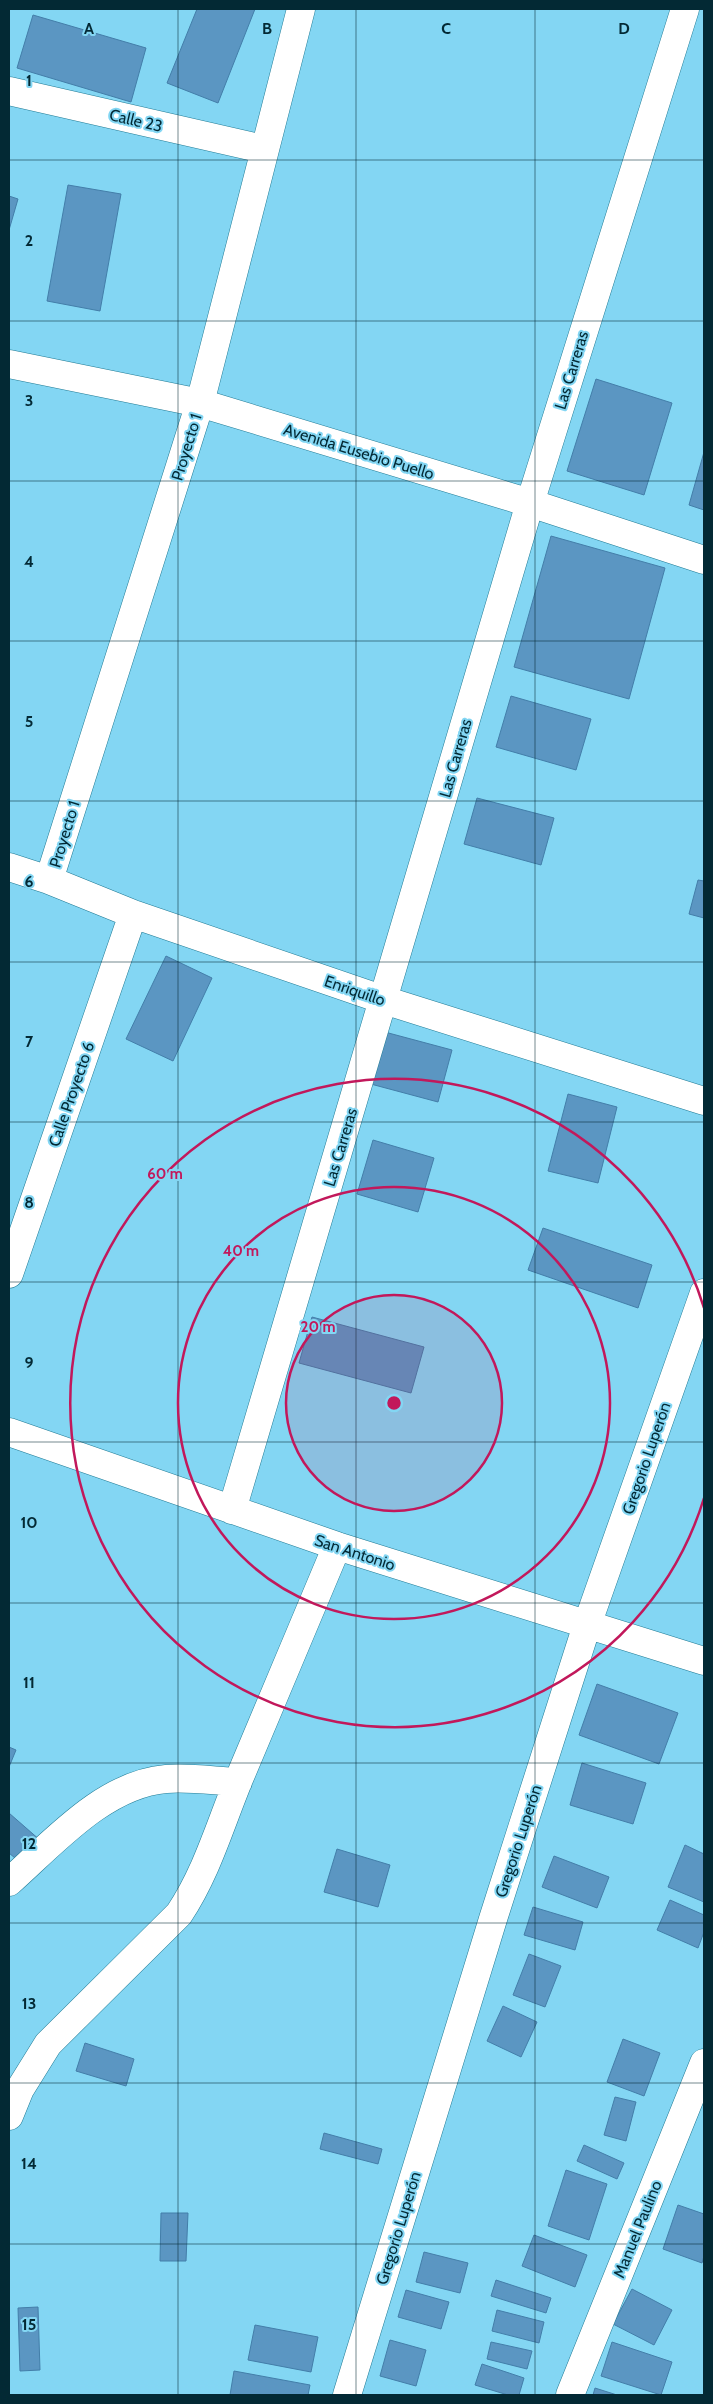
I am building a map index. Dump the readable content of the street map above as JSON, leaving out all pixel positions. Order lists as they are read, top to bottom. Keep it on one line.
{"streets":{"street":["Calle 23","Las Carreras","Proyecto 1","Avenida Eusebio Puello","Enriquillo","Calle Proyecto 6","Gregorio Luperón","San Antonio","Manuel Paulino"]},"crossings":[["Calle 23","Proyecto 1"],["Las Carreras","Avenida Eusebio Puello"],["Las Carreras","Enriquillo"],["Las Carreras","San Antonio"],["Proyecto 1","Avenida Eusebio Puello"],["Proyecto 1","Enriquillo"],["Enriquillo","Calle Proyecto 6"],["Gregorio Luperón","San Antonio"]],"grid":{"columns":["A","B","C","D"],"rows":["1","2","3","4","5","6","7","8","9","10","11","12","13","14","15"]},"rings":["60 m","40 m","20 m"]}
